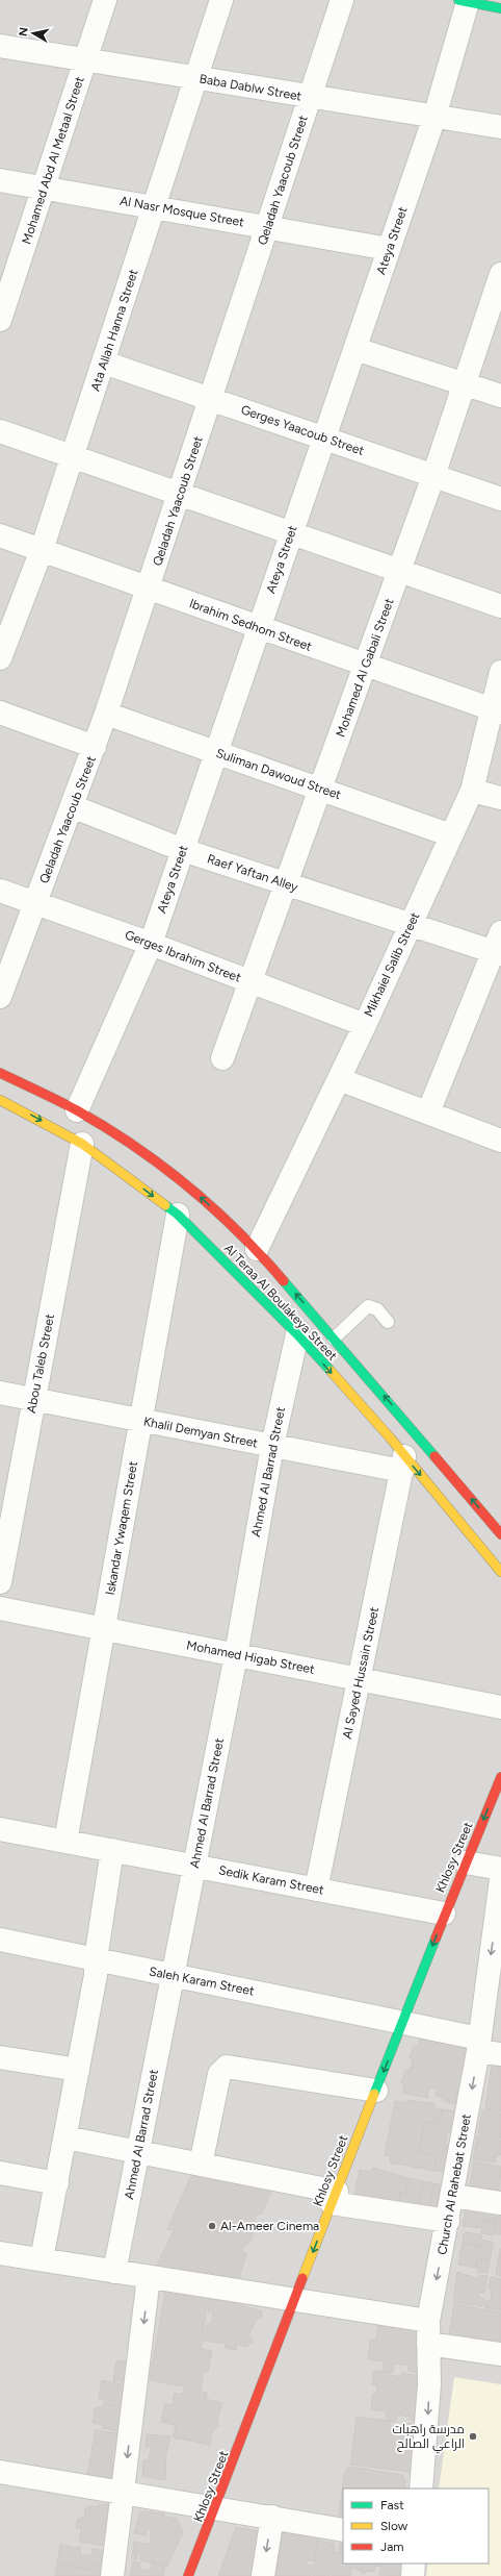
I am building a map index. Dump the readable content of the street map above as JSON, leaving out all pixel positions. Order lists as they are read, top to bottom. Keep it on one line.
{"streets":{"main road":["Al Teraa Al Boulakeya Street","Khlosy Street"],"street":["Baba Dablw Street","Mohamed Abd Al Metaal Street","Qeladah Yaacoub Street","Al Nasr Mosque Street","Ateya Street","Ata Allah Hanna Street","Gerges Yaacoub Street","Ibrahim Sedhom Street","Mohamed Al Gabali Street","Suliman Dawoud Street","Raef Yaftan Alley","Gerges Ibrahim Street","Mikhaiel Salib Street","Abou Taleb Street","Khalil Demyan Street","Ahmed Al Barrad Street","Iskandar Ywaqem Street","Mohamed Higab Street","Al Sayed Hussain Street","Sedik Karam Street","Saleh Karam Street","Church Al Rahebat Street"]},"crossings":[["Baba Dablw Street","Mohamed Abd Al Metaal Street"],["Baba Dablw Street","Qeladah Yaacoub Street"],["Baba Dablw Street","Ateya Street"],["Baba Dablw Street","Ata Allah Hanna Street"],["Mohamed Abd Al Metaal Street","Al Nasr Mosque Street"],["Qeladah Yaacoub Street","Al Nasr Mosque Street"],["Qeladah Yaacoub Street","Gerges Yaacoub Street"],["Qeladah Yaacoub Street","Ibrahim Sedhom Street"],["Qeladah Yaacoub Street","Suliman Dawoud Street"],["Qeladah Yaacoub Street","Raef Yaftan Alley"],["Qeladah Yaacoub Street","Gerges Ibrahim Street"],["Al Nasr Mosque Street","Ateya Street"],["Al Nasr Mosque Street","Ata Allah Hanna Street"],["Ateya Street","Gerges Yaacoub Street"],["Ateya Street","Ibrahim Sedhom Street"],["Ateya Street","Suliman Dawoud Street"],["Ateya Street","Raef Yaftan Alley"],["Ateya Street","Gerges Ibrahim Street"],["Ateya Street","Al Teraa Al Boulakeya Street"],["Ata Allah Hanna Street","Gerges Yaacoub Street"],["Ata Allah Hanna Street","Ibrahim Sedhom Street"],["Gerges Yaacoub Street","Mohamed Al Gabali Street"],["Ibrahim Sedhom Street","Mohamed Al Gabali Street"],["Ibrahim Sedhom Street","Mikhaiel Salib Street"],["Mohamed Al Gabali Street","Suliman Dawoud Street"],["Mohamed Al Gabali Street","Raef Yaftan Alley"],["Mohamed Al Gabali Street","Gerges Ibrahim Street"],["Suliman Dawoud Street","Mikhaiel Salib Street"],["Raef Yaftan Alley","Mikhaiel Salib Street"],["Gerges Ibrahim Street","Mikhaiel Salib Street"],["Mikhaiel Salib Street","Al Teraa Al Boulakeya Street"],["Al Teraa Al Boulakeya Street","Abou Taleb Street"],["Al Teraa Al Boulakeya Street","Khalil Demyan Street"],["Al Teraa Al Boulakeya Street","Ahmed Al Barrad Street"],["Al Teraa Al Boulakeya Street","Iskandar Ywaqem Street"],["Al Teraa Al Boulakeya Street","Al Sayed Hussain Street"],["Abou Taleb Street","Khalil Demyan Street"],["Khalil Demyan Street","Ahmed Al Barrad Street"],["Khalil Demyan Street","Iskandar Ywaqem Street"],["Khalil Demyan Street","Al Sayed Hussain Street"],["Ahmed Al Barrad Street","Mohamed Higab Street"],["Ahmed Al Barrad Street","Sedik Karam Street"],["Ahmed Al Barrad Street","Saleh Karam Street"],["Iskandar Ywaqem Street","Mohamed Higab Street"],["Iskandar Ywaqem Street","Sedik Karam Street"],["Mohamed Higab Street","Al Sayed Hussain Street"],["Al Sayed Hussain Street","Sedik Karam Street"],["Khlosy Street","Sedik Karam Street"],["Khlosy Street","Saleh Karam Street"],["Saleh Karam Street","Church Al Rahebat Street"]],"one_way":["Khlosy Street","Church Al Rahebat Street"],"places":["Al-Ameer Cinema","مدرسة راهبات الراعي الصالح"],"legend":["Fast","Slow","Jam"],"north":"left"}
